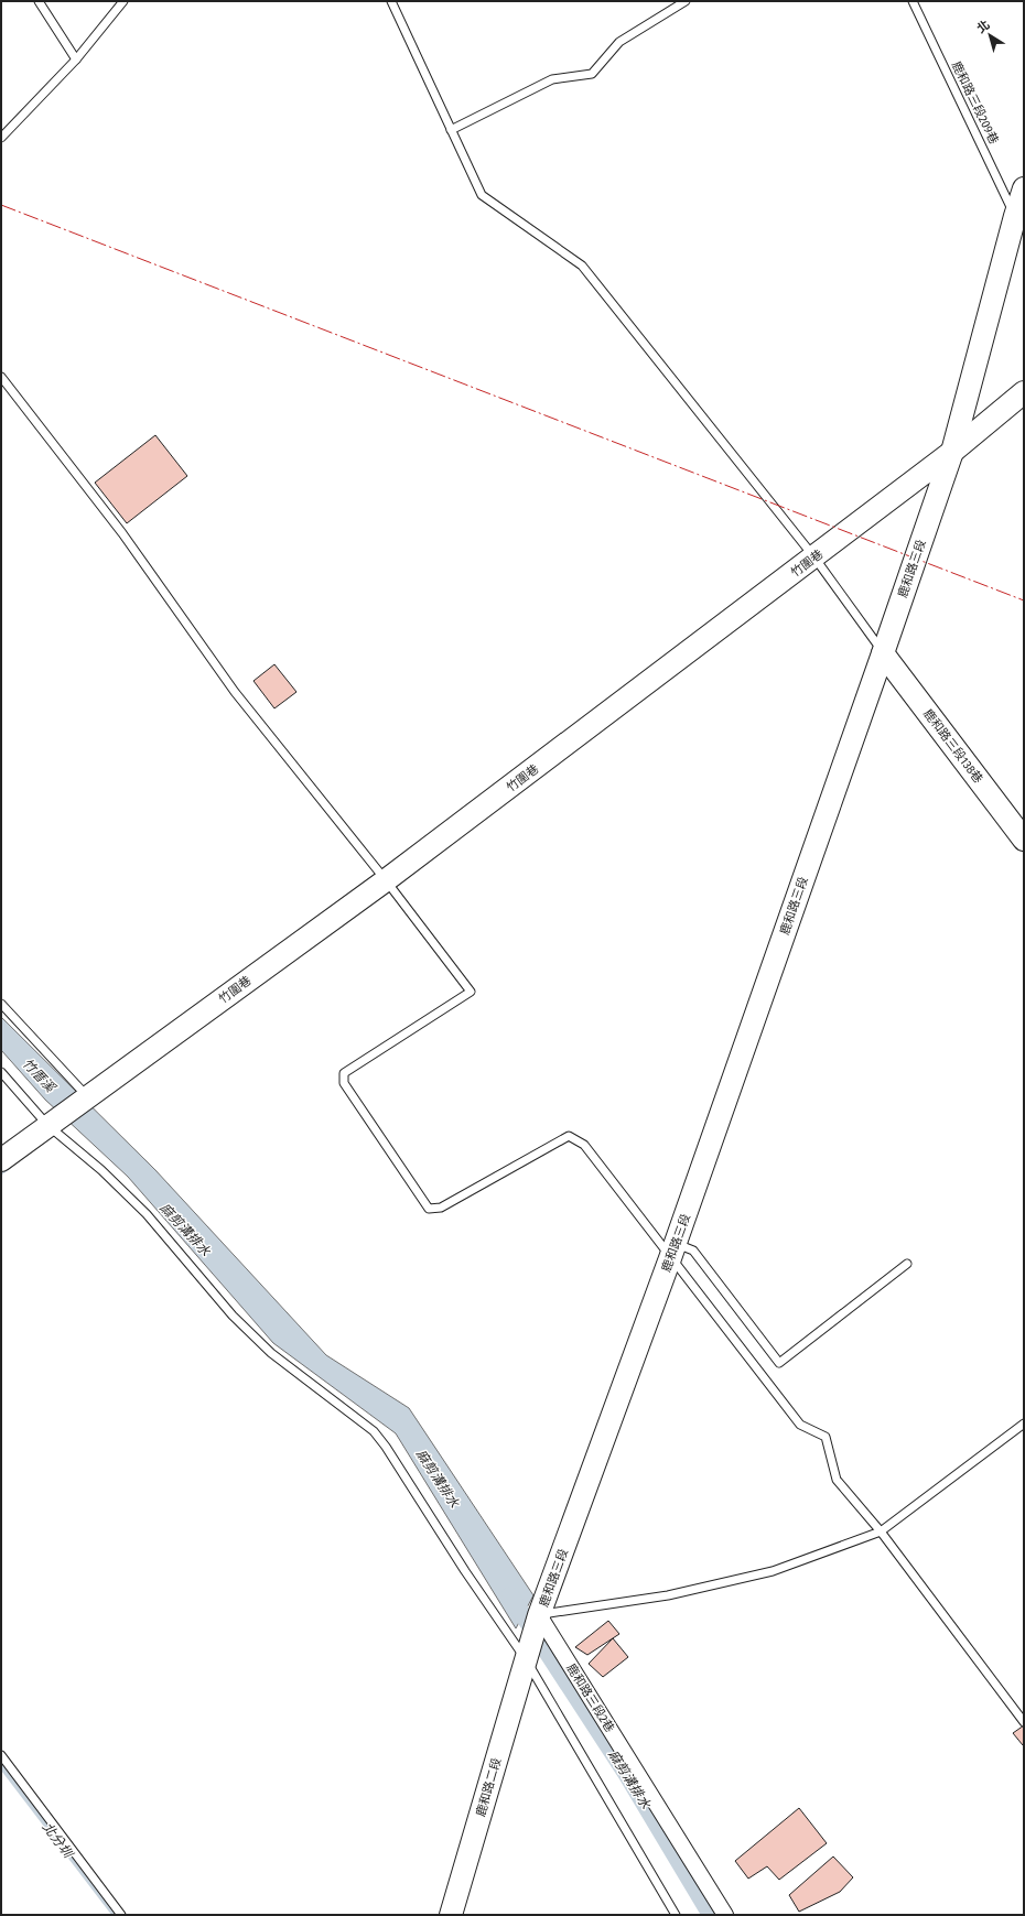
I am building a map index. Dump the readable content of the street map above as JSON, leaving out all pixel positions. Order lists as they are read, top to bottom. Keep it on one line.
{"streets":{"main road":["竹圍巷","鹿和路三段","鹿和路三段138巷","鹿和路二段"],"street":["鹿和路三段2巷"],"lane":["鹿和路三段209巷"]},"crossings":[["鹿和路三段209巷","鹿和路三段"],["竹圍巷","鹿和路三段"],["鹿和路三段","鹿和路三段138巷"],["鹿和路三段","鹿和路三段2巷"],["鹿和路三段","鹿和路二段"]],"water":["竹厝溪","麻剪溝排水","北分圳"],"north":"top left"}
